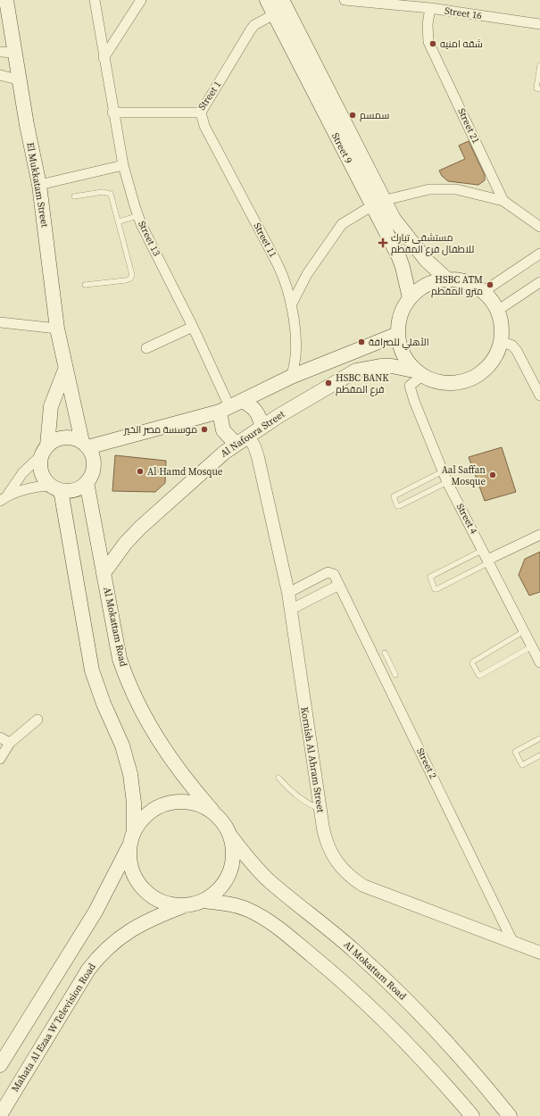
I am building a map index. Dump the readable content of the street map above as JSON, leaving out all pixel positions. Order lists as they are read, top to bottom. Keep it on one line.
{"streets":{"main road":["Street 9","El Mukkatam Street","Al Nafoura Street","Al Mokattam Road","Mahata Al Ezaa W Television Road"],"street":["Street 16","Street 1","Street 21","Street 13","Street 11","Street 4","Kornish Al Ahram Street","Street 2"]},"crossings":[["Street 16","Street 21"],["Street 1","Street 9"],["Street 1","Street 13"],["Street 1","Street 11"],["Street 9","Al Nafoura Street"],["Street 9","Street 4"],["El Mukkatam Street","Al Mokattam Road"],["Street 13","Al Nafoura Street"],["Street 13","Kornish Al Ahram Street"],["Al Nafoura Street","Street 4"],["Al Nafoura Street","Al Mokattam Road"],["Al Nafoura Street","Kornish Al Ahram Street"],["Al Mokattam Road","Mahata Al Ezaa W Television Road"],["Kornish Al Ahram Street","Street 2"]],"places":{"other":["شقه امنيه","سمسم","HSBC ATM مترو المقطم","الأهلي للصرافة","HSBC BANK فرع المقطم","موسسة مصر الخير","Al Hamd Mosque","Aal Saffan Mosque"],"health":["مستشفى تبارك للاطفال فرع المقطم"]}}
